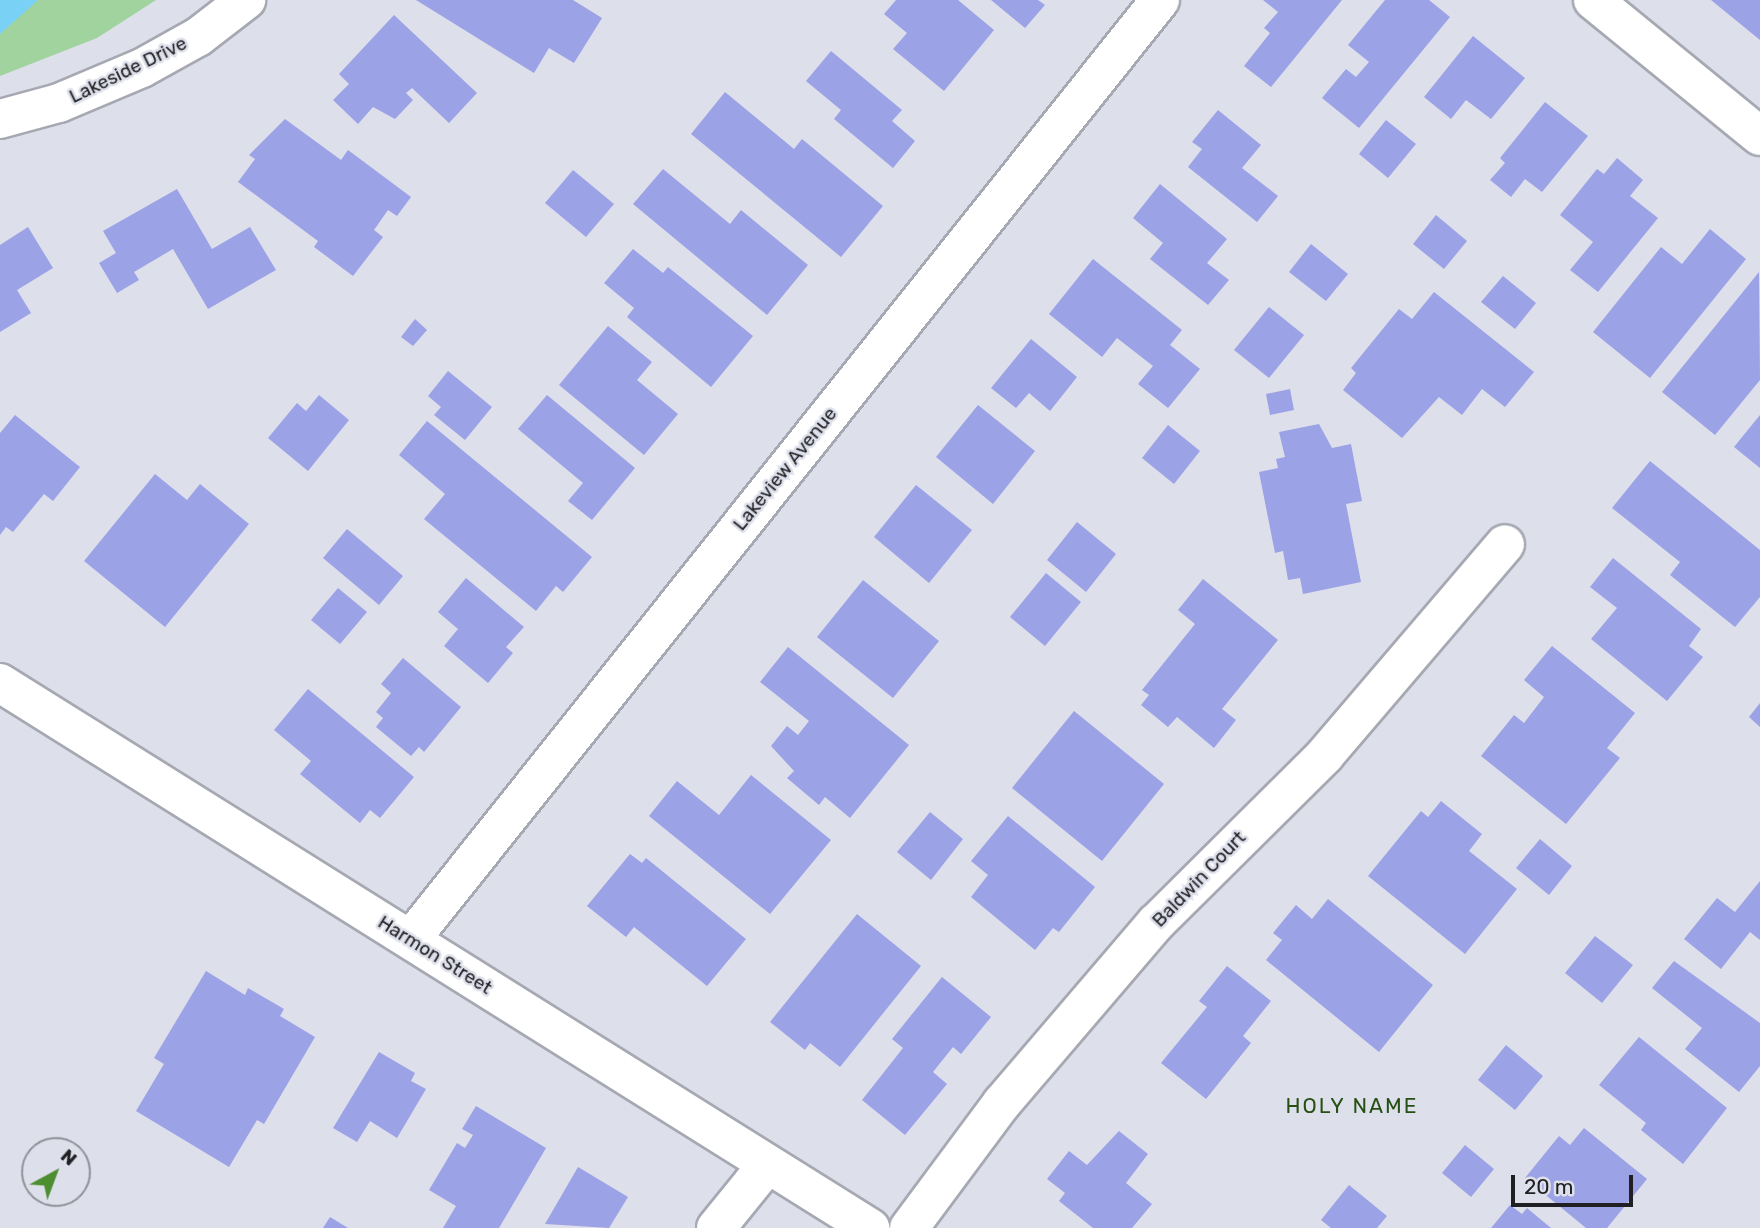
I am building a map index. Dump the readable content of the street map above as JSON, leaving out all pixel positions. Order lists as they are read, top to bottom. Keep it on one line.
{"streets":{"street":["Lakeside Drive","Lakeview Avenue","Baldwin Court","Harmon Street"]},"crossings":[["Lakeview Avenue","Harmon Street"]],"districts":["HOLY NAME"],"scale_bar":"20 m","north":"top right"}
